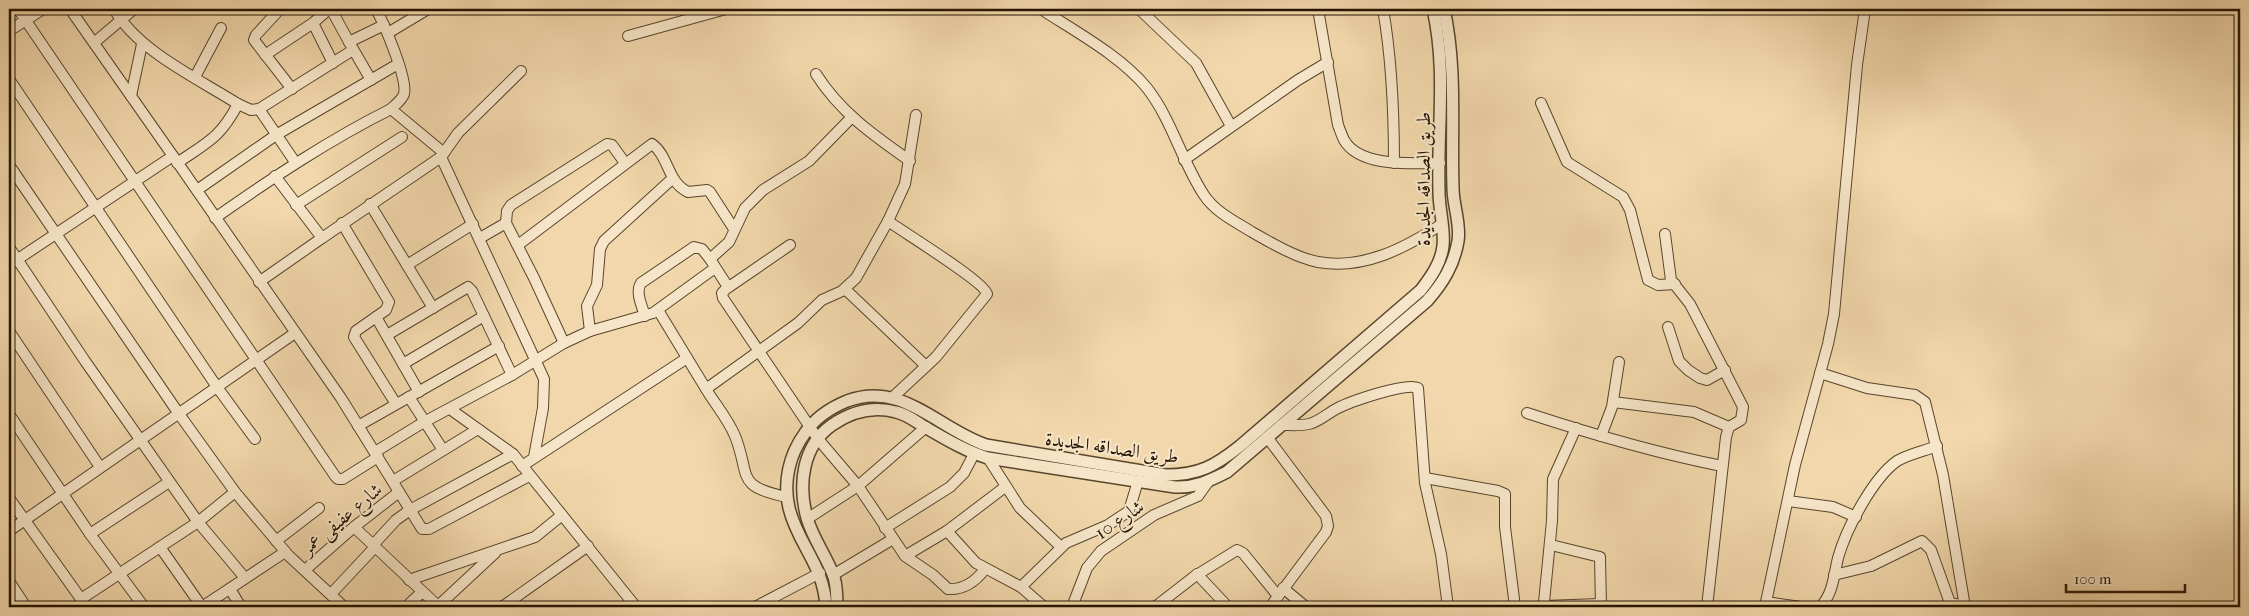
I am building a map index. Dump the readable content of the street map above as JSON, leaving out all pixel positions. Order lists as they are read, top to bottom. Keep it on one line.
{"streets":{"street":["طريق الصداقه الجديدة","شارع عفيفى عمر","شارع 10"]},"crossings":[["طريق الصداقه الجديدة","شارع 10"]],"scale_bar":"100 m"}
